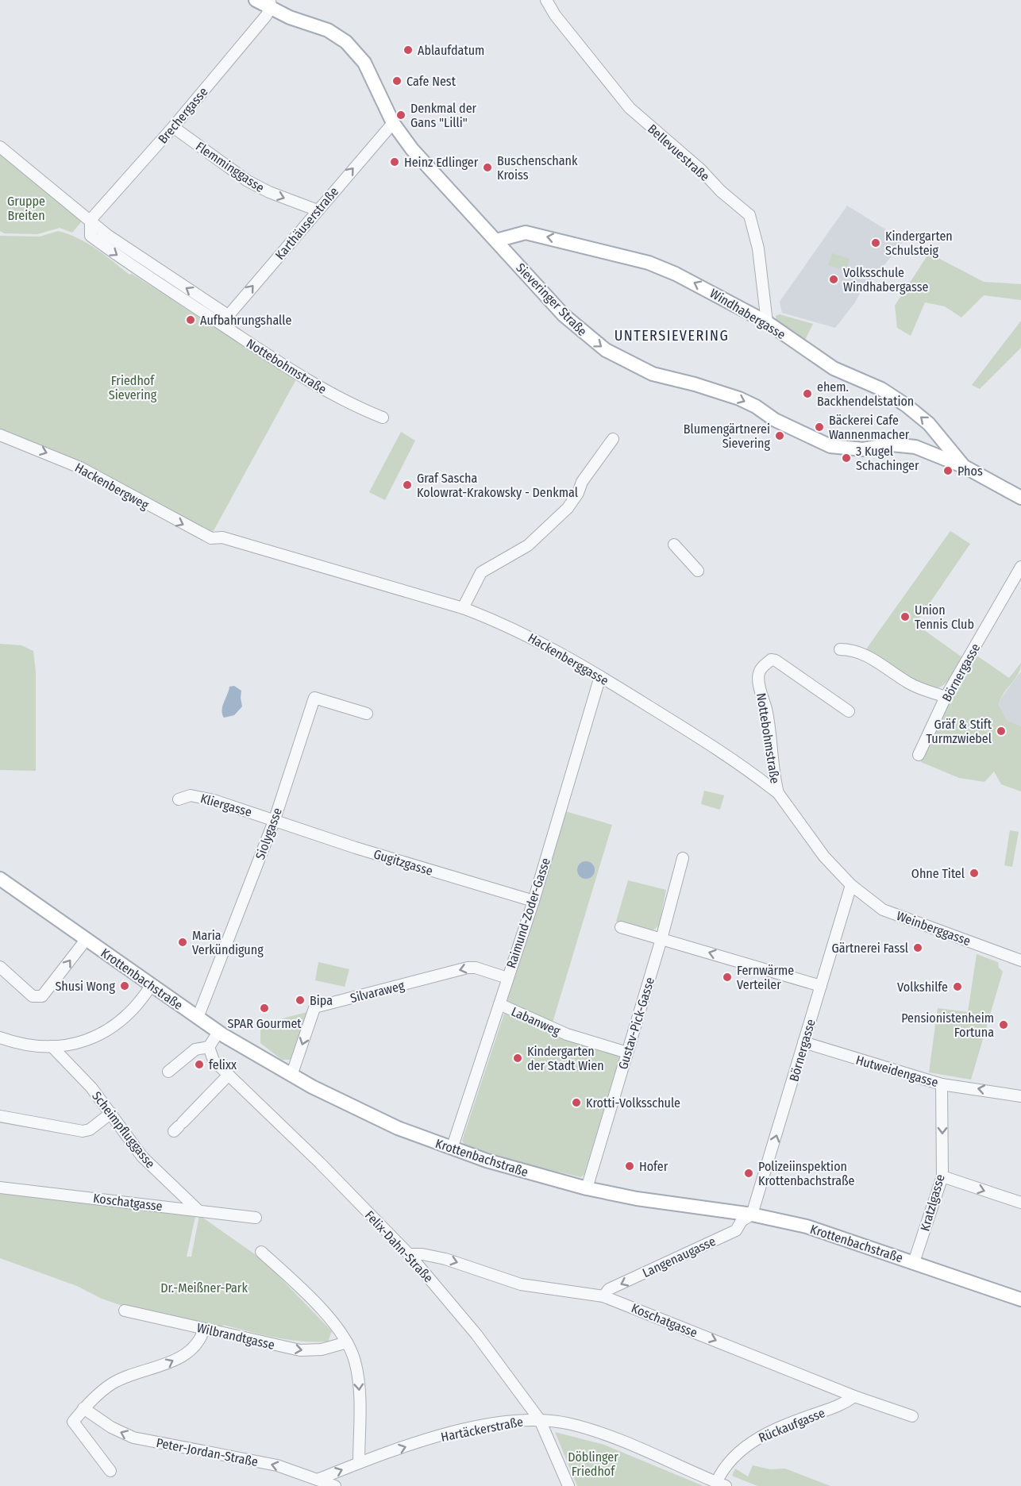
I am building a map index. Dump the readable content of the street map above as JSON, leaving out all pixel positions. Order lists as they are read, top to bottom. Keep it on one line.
{"streets":{"main road":["Sieveringer Straße","Windhabergasse","Krottenbachstraße"],"street":["Brechergasse","Bellevuestraße","Flemminggasse","Karthäuserstraße","Nottebohmstraße","Hackenbergweg","Hackenberggasse","Börnergasse","Kliergasse","Siolygasse","Gugitzgasse","Raimund-Zoder-Gasse","Weinberggasse","Silvaraweg","Labanweg","Gustav-Pick-Gasse","Hutweidengasse","Scheimpfluggasse","Koschatgasse","Kratzlgasse","Felix-Dahn-Straße","Langenaugasse","Wilbrandtgasse","Rückaufgasse","Hartäckerstraße","Peter-Jordan-Straße"]},"crossings":[["Brechergasse","Flemminggasse"],["Brechergasse","Sieveringer Straße"],["Brechergasse","Nottebohmstraße"],["Bellevuestraße","Windhabergasse"],["Flemminggasse","Karthäuserstraße"],["Karthäuserstraße","Sieveringer Straße"],["Karthäuserstraße","Nottebohmstraße"],["Sieveringer Straße","Windhabergasse"],["Nottebohmstraße","Hackenberggasse"],["Hackenbergweg","Hackenberggasse"],["Hackenberggasse","Börnergasse"],["Hackenberggasse","Raimund-Zoder-Gasse"],["Hackenberggasse","Weinberggasse"],["Börnergasse","Weinberggasse"],["Börnergasse","Krottenbachstraße"],["Börnergasse","Hutweidengasse"],["Börnergasse","Langenaugasse"],["Kliergasse","Siolygasse"],["Kliergasse","Gugitzgasse"],["Siolygasse","Gugitzgasse"],["Siolygasse","Krottenbachstraße"],["Gugitzgasse","Raimund-Zoder-Gasse"],["Raimund-Zoder-Gasse","Krottenbachstraße"],["Raimund-Zoder-Gasse","Silvaraweg"],["Raimund-Zoder-Gasse","Labanweg"],["Krottenbachstraße","Silvaraweg"],["Krottenbachstraße","Gustav-Pick-Gasse"],["Krottenbachstraße","Kratzlgasse"],["Krottenbachstraße","Langenaugasse"],["Labanweg","Gustav-Pick-Gasse"],["Hutweidengasse","Kratzlgasse"],["Scheimpfluggasse","Koschatgasse"],["Koschatgasse","Felix-Dahn-Straße"],["Koschatgasse","Langenaugasse"],["Koschatgasse","Rückaufgasse"],["Felix-Dahn-Straße","Hartäckerstraße"],["Rückaufgasse","Hartäckerstraße"],["Hartäckerstraße","Peter-Jordan-Straße"]],"one_way":["Flemminggasse","Karthäuserstraße","Sieveringer Straße","Windhabergasse","Hackenbergweg","Silvaraweg","Koschatgasse","Kratzlgasse","Langenaugasse","Wilbrandtgasse","Hartäckerstraße","Peter-Jordan-Straße"],"districts":["UNTERSIEVERING"],"parks":["Gruppe Breiten","Friedhof Sievering","Dr.-Meißner-Park","Döblinger Friedhof"],"places":["Ablaufdatum","Cafe Nest","Denkmal der Gans \"Lilli\"","Heinz Edlinger","Buschenschank Kroiss","Kindergarten Schulsteig","Volksschule Windhabergasse","Aufbahrungshalle","ehem. Backhendelstation","Bäckerei Cafe Wannenmacher","Blumengärtnerei Sievering","3 Kugel Schachinger","Phos","Graf Sascha Kolowrat-Krakowsky - Denkmal","Union Tennis Club","Gräf & Stift Turmzwiebel","Ohne Titel","Maria Verkündigung","Gärtnerei Fassl","Fernwärme Verteiler","Shusi Wong","Volkshilfe","Bipa","SPAR Gourmet","Pensionistenheim Fortuna","Kindergarten der Stadt Wien","felixx","Krotti-Volksschule","Hofer","Polizeiinspektion Krottenbachstraße"]}
